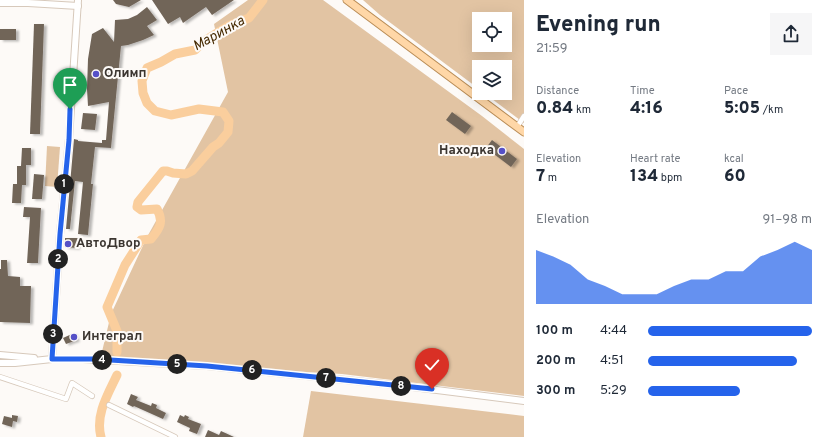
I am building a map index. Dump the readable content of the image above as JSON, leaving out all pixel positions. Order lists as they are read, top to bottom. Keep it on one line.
{"water":["Маринка"],"places":["Олимп","Находка","АвтоДвор","Интеграл"],"page":{"heading":["Evening run","21:59"],"stats":[["Distance","0.84 km"],["Time","4:16"],["Pace","5:05 /km"],["Elevation","7 m"],["Heart rate","134 bpm"],["kcal","60"]],"pins":["1","2","3","4","5","6","7","8"],"chart":["Elevation","91–98 m"],"list":[{"name":"100 m","note":"4:44"},{"name":"200 m","note":"4:51"},{"name":"300 m","note":"5:29"}]}}
